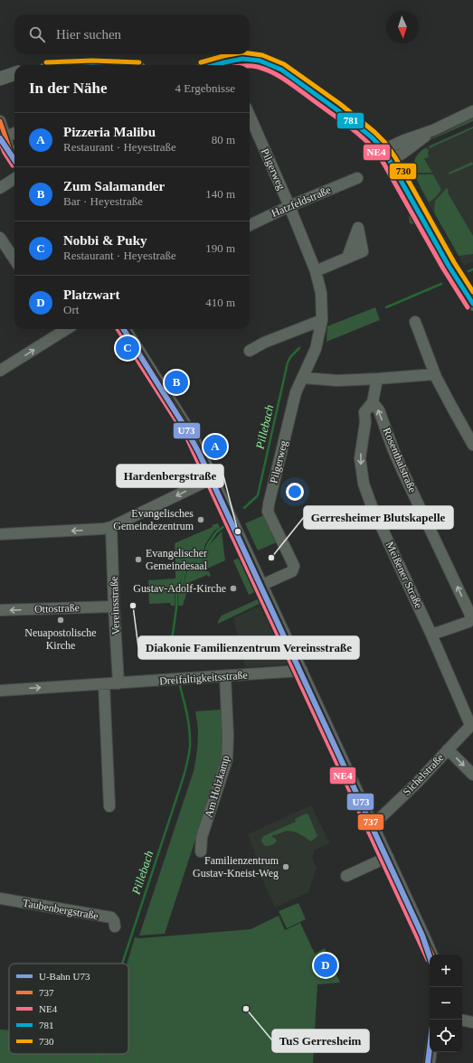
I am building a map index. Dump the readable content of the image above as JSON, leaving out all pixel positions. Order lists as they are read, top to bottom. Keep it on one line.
{"streets":{"street":["Pilgerweg","Hatzfeldstraße","Rosenthalstraße","Meißener Straße","Vereinsstraße","Ottostraße","Dreifaltigkeitsstraße","Sichelstraße","Am Holzkamp","Taubenbergstraße"]},"crossings":[["Pilgerweg","Hatzfeldstraße"],["Rosenthalstraße","Meißener Straße"],["Meißener Straße","Sichelstraße"],["Vereinsstraße","Ottostraße"],["Vereinsstraße","Dreifaltigkeitsstraße"],["Dreifaltigkeitsstraße","Am Holzkamp"]],"one_way":["Meißener Straße"],"water":["Pillebach"],"places":["Evangelisches Gemeindezentrum","Hardenbergstraße","Gerresheimer Blutskapelle","Evangelischer Gemeindesaal","Gustav-Adolf-Kirche","Diakonie Familienzentrum Vereinsstraße","Neuapostolische Kirche","Familienzentrum Gustav-Kneist-Weg","TuS Gerresheim"],"lines":["transit line 730","transit line 781","transit line NE4","transit line 737","metro line U73"],"legend":["U-Bahn U73","737","NE4","781","730"],"north":"bottom","page":{"search":"Hier suchen","heading":["In der Nähe","4 Ergebnisse"],"list":[{"mark":"A","name":"Pizzeria Malibu","note":"Restaurant · Heyestraße","value":"80 m"},{"mark":"B","name":"Zum Salamander","note":"Bar · Heyestraße","value":"140 m"},{"mark":"C","name":"Nobbi & Puky","note":"Restaurant · Heyestraße","value":"190 m"},{"mark":"D","name":"Platzwart","note":"Ort","value":"410 m"}],"pins":["C","B","A","D"],"map_buttons":["+","−"]}}
